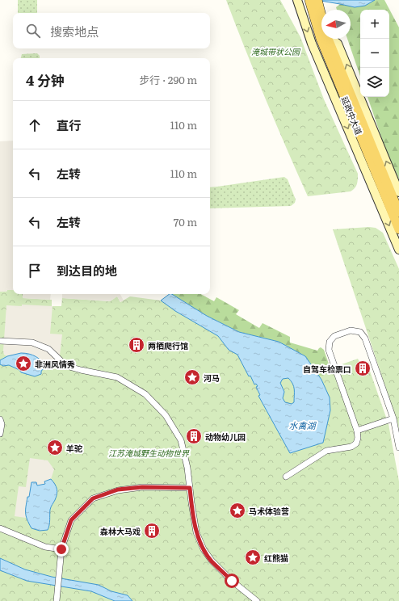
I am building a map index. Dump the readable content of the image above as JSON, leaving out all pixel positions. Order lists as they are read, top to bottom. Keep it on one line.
{"streets":{"main road":["延政中大道"]},"water":["水禽湖"],"parks":["淹城带状公园","江苏淹城野生动物世界"],"places":{"building":["两栖爬行馆","自驾车检票口","动物幼儿园","森林大马戏"],"place":["非洲风情秀","河马","羊驼","马术体验营","红熊猫"]},"north":"left","page":{"map_buttons":["+","−"],"search":"搜索地点","heading":["4 分钟","步行 · 290 m"],"list":[["直行","110 m"],["左转","110 m"],["左转","70 m"],"到达目的地"]}}
